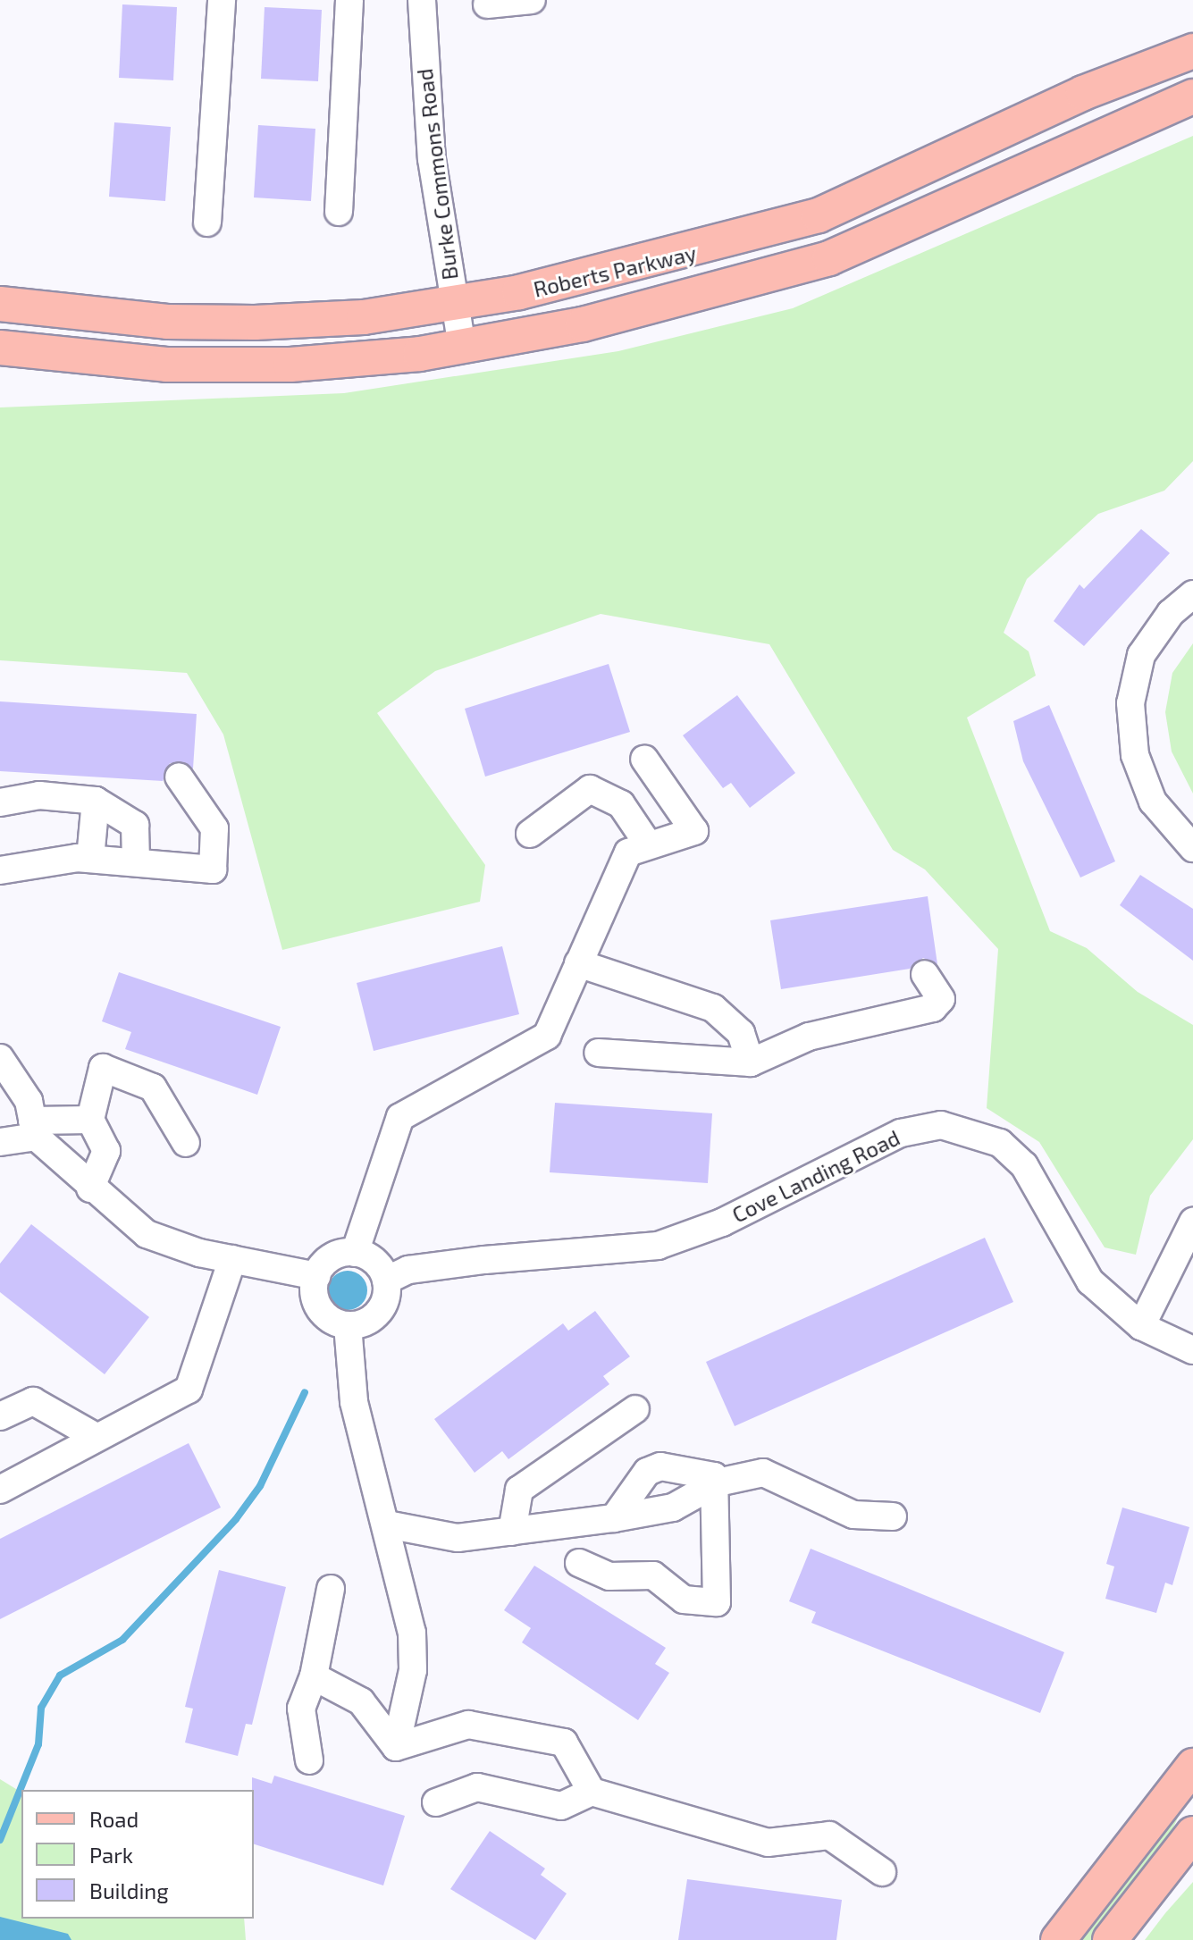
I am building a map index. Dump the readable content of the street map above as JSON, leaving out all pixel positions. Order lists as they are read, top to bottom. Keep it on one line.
{"streets":{"main road":["Roberts Parkway"],"street":["Burke Commons Road","Cove Landing Road"]},"crossings":[["Burke Commons Road","Roberts Parkway"]],"legend":["Road","Park","Building"]}
